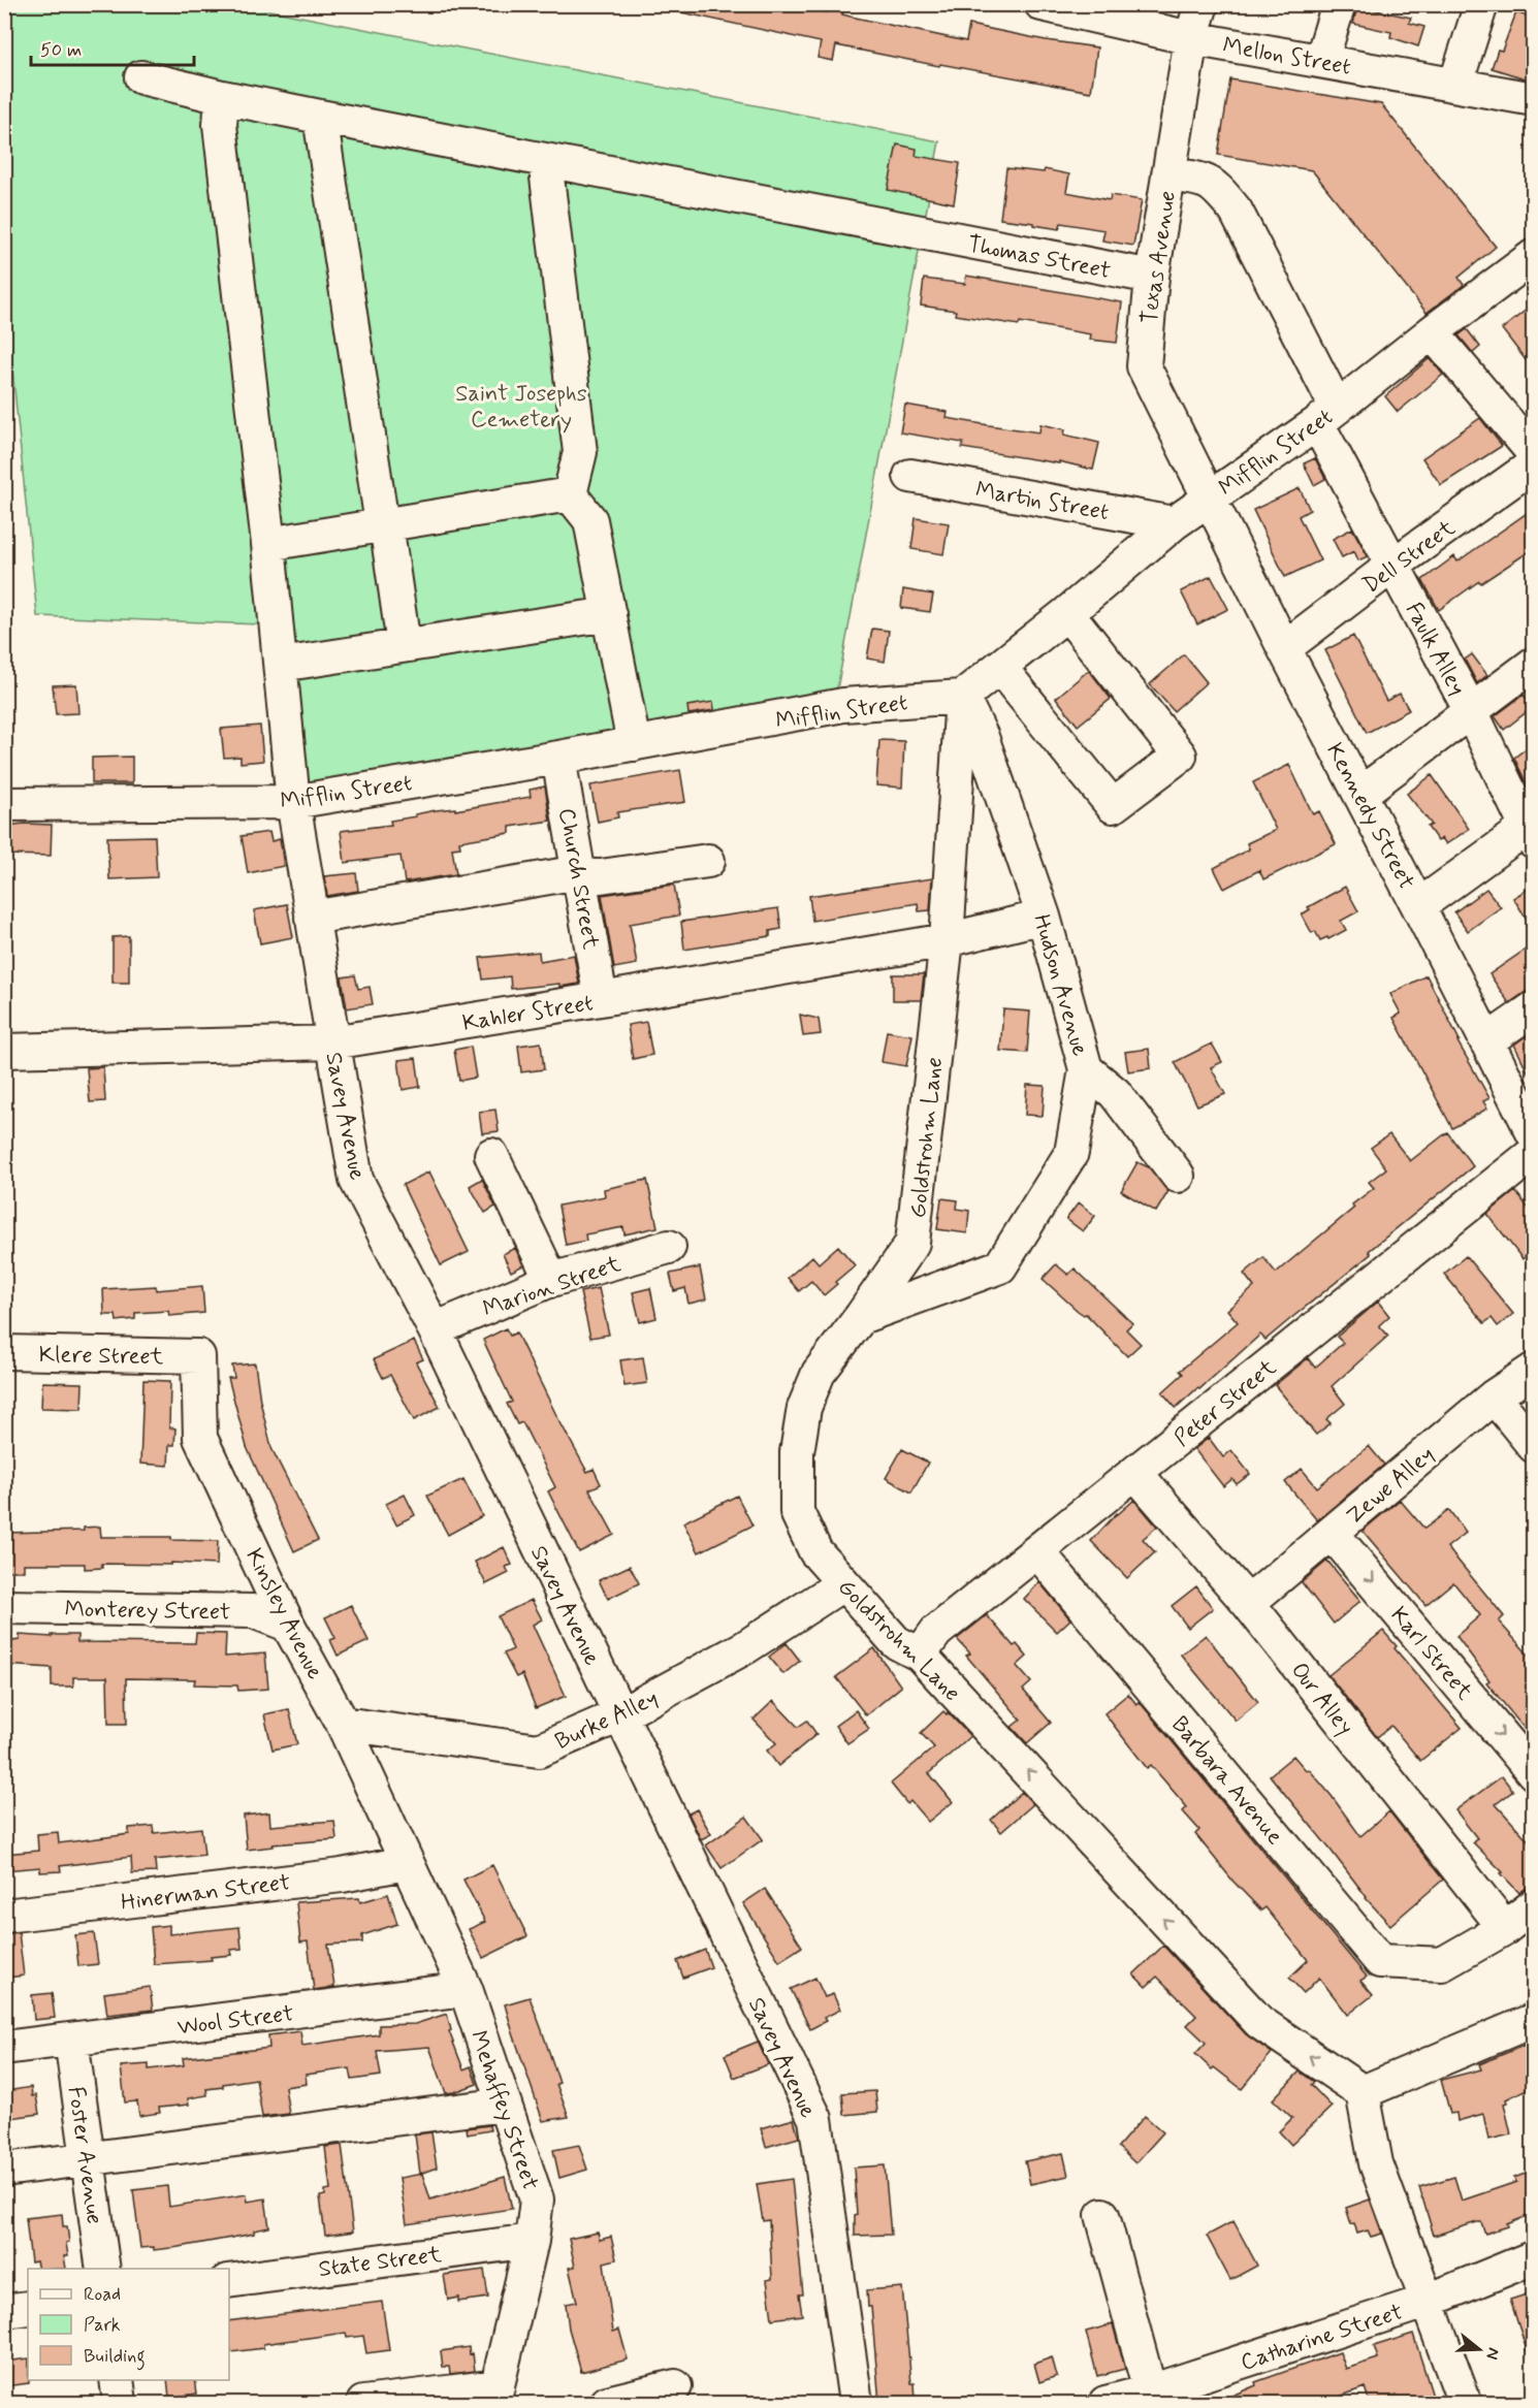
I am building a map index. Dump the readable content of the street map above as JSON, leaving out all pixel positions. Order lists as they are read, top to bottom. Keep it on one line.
{"streets":{"street":["Mellon Street","Thomas Street","Texas Avenue","Mifflin Street","Martin Street","Dell Street","Faulk Alley","Kennedy Street","Church Street","Hudson Avenue","Kahler Street","Savey Avenue","Goldstrohm Lane","Marion Street","Klere Street","Peter Street","Zewe Alley","Monterey Street","Kinsley Avenue","Karl Street","Our Alley","Burke Alley","Barbara Avenue","Hinerman Street","Wool Street","Mehaffey Street","Foster Avenue","State Street","Catharine Street"]},"crossings":[["Mellon Street","Texas Avenue"],["Thomas Street","Texas Avenue"],["Thomas Street","Savey Avenue"],["Texas Avenue","Mifflin Street"],["Texas Avenue","Faulk Alley"],["Texas Avenue","Kennedy Street"],["Mifflin Street","Martin Street"],["Mifflin Street","Faulk Alley"],["Mifflin Street","Kennedy Street"],["Mifflin Street","Church Street"],["Mifflin Street","Hudson Avenue"],["Mifflin Street","Savey Avenue"],["Mifflin Street","Goldstrohm Lane"],["Dell Street","Faulk Alley"],["Dell Street","Kennedy Street"],["Church Street","Kahler Street"],["Hudson Avenue","Kahler Street"],["Hudson Avenue","Goldstrohm Lane"],["Kahler Street","Savey Avenue"],["Kahler Street","Goldstrohm Lane"],["Savey Avenue","Marion Street"],["Savey Avenue","Burke Alley"],["Goldstrohm Lane","Peter Street"],["Goldstrohm Lane","Burke Alley"],["Klere Street","Kinsley Avenue"],["Peter Street","Our Alley"],["Peter Street","Barbara Avenue"],["Zewe Alley","Karl Street"],["Zewe Alley","Our Alley"],["Monterey Street","Kinsley Avenue"],["Kinsley Avenue","Burke Alley"],["Kinsley Avenue","Hinerman Street"],["Kinsley Avenue","Mehaffey Street"],["Our Alley","Barbara Avenue"],["Hinerman Street","Mehaffey Street"],["Wool Street","Mehaffey Street"],["Wool Street","Foster Avenue"],["Mehaffey Street","State Street"]],"one_way":["Goldstrohm Lane","Karl Street"],"parks":["Saint Josephs Cemetery"],"legend":["Road","Park","Building"],"scale_bar":"50 m","north":"right"}
